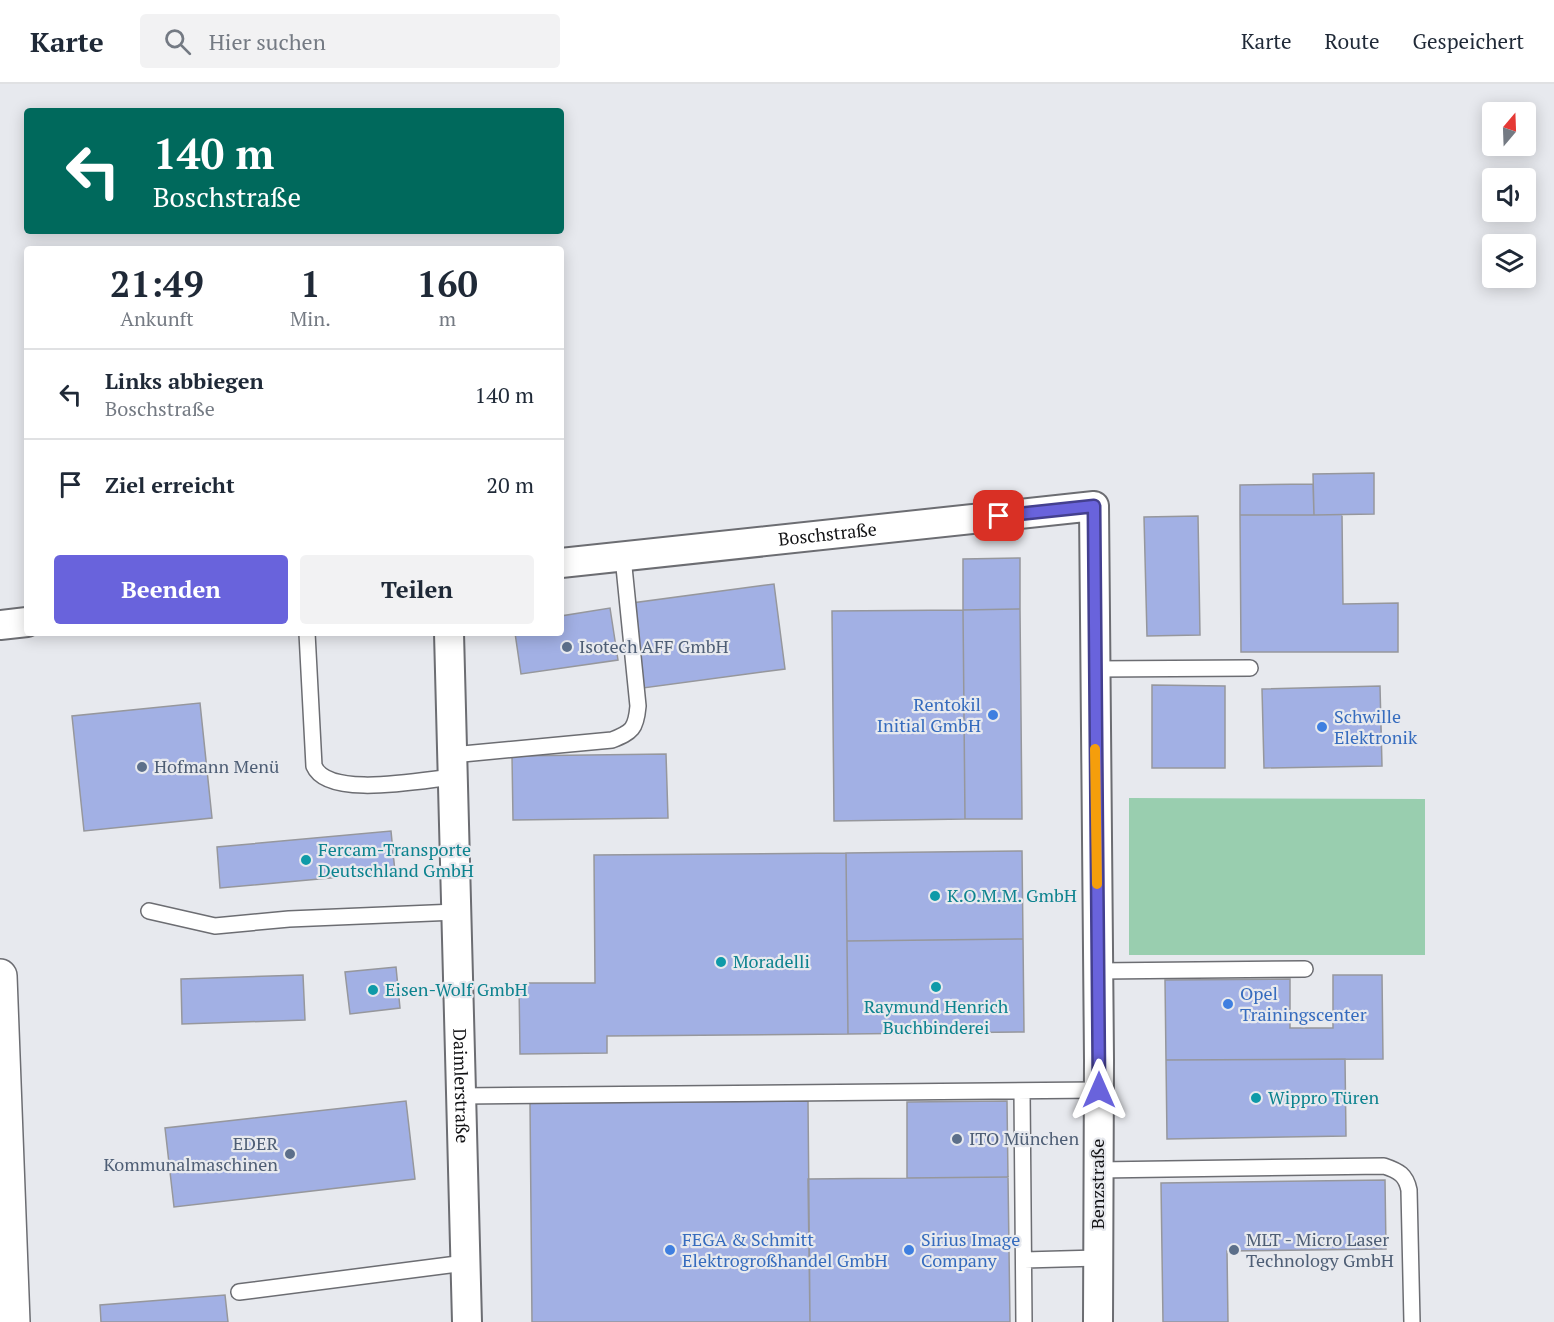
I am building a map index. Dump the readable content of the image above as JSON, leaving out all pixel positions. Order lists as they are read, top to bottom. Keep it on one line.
{"streets":{"street":["Boschstraße","Daimlerstraße","Benzstraße"]},"crossings":[["Boschstraße","Benzstraße"]],"places":["Isotech AFF GmbH","Rentokil Initial GmbH","Schwille Elektronik","Hofmann Menü","Fercam-Transporte Deutschland GmbH","K.O.M.M. GmbH","Moradelli","Raymund Henrich Buchbinderei","Eisen-Wolf GmbH","Opel Trainingscenter","Wippro Türen","ITO München","EDER Kommunalmaschinen","FEGA & Schmitt Elektrogroßhandel GmbH","Sirius Image Company","MLT - Micro Laser Technology GmbH"],"north":"top","page":{"header":"Karte","search":"Hier suchen","nav":["Karte","Route","Gespeichert"],"turn":["140 m","Boschstraße"],"eta":["21:49","Ankunft","1","Min.","160","m"],"list":[{"name":"Links abbiegen","note":"Boschstraße","value":"140 m"},{"name":"Ziel erreicht","value":"20 m"}],"buttons":["Beenden","Teilen"]}}
